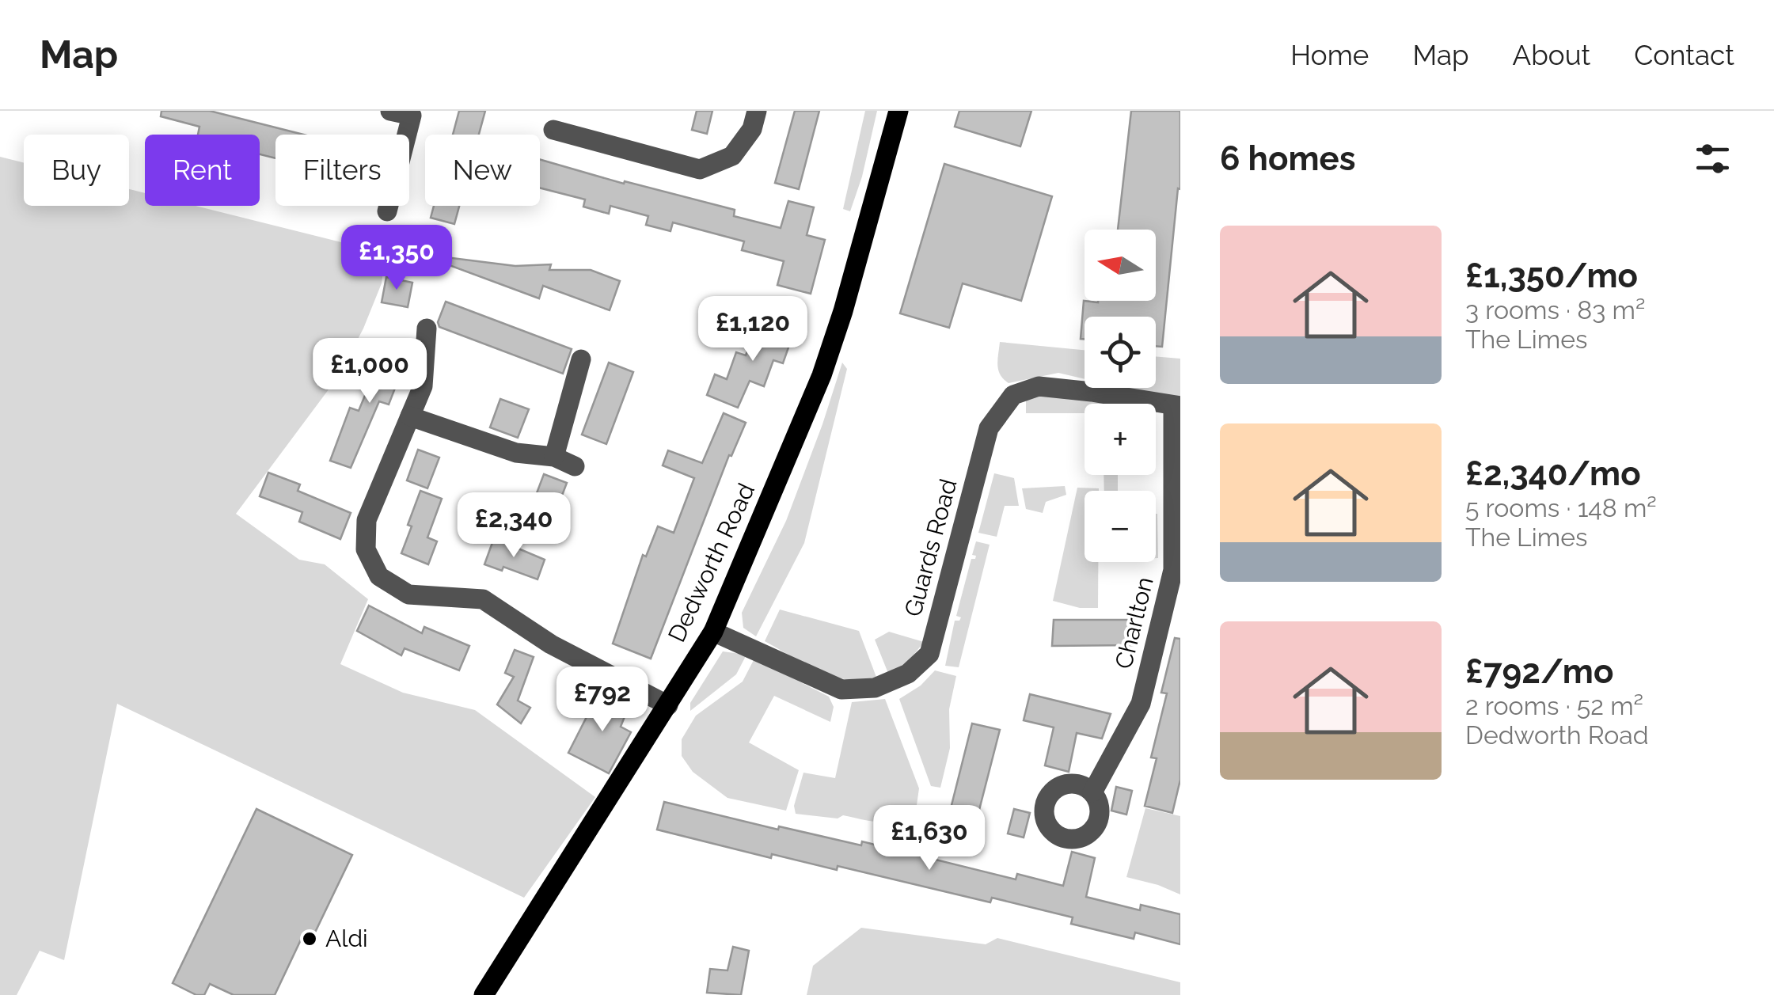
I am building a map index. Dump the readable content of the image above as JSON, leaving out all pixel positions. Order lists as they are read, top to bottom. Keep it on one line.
{"streets":{"main road":["Dedworth Road"],"street":["Guards Road","Charlton"]},"crossings":[["Guards Road","Dedworth Road"],["Guards Road","Charlton"]],"places":["Aldi"],"north":"left","page":{"header":"Map","nav":["Home","Map","About","Contact"],"heading":"6 homes","chip":["Buy","Rent","Filters","New"],"list":[{"name":"£1,350/mo","note":"3 rooms · 83 m² · The Limes"},{"name":"£2,340/mo","note":"5 rooms · 148 m² · The Limes"},{"name":"£792/mo","note":"2 rooms · 52 m² · Dedworth Road"}],"price":["£1,350","£1,120","£1,000","£2,340","£792","£1,630"],"map_buttons":["+","−"]}}
